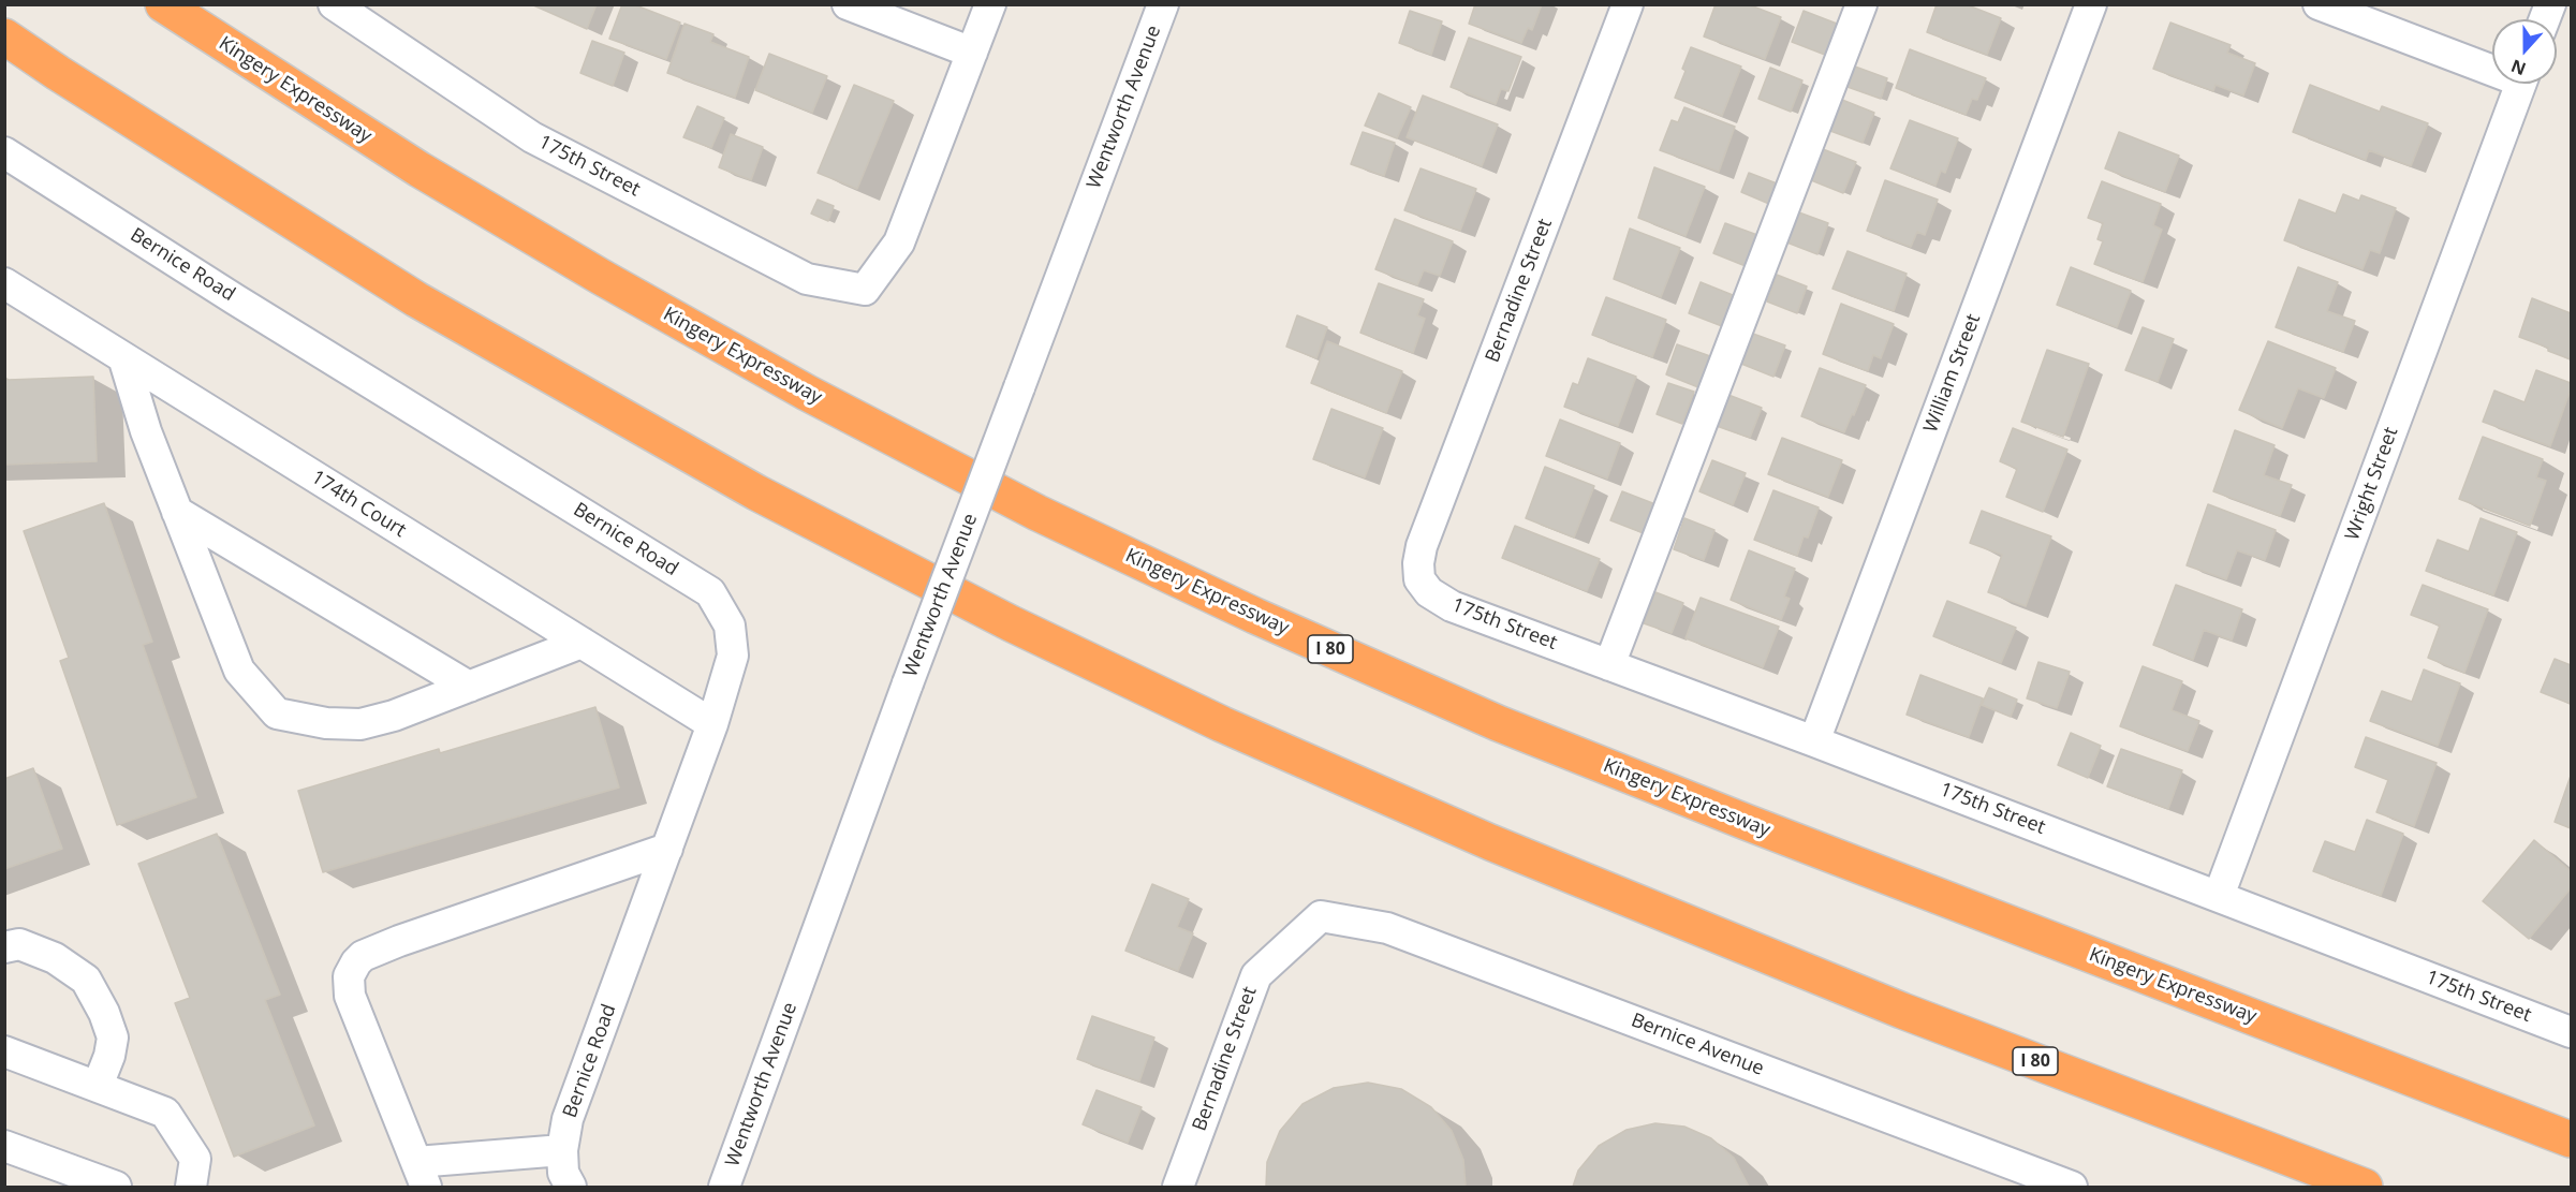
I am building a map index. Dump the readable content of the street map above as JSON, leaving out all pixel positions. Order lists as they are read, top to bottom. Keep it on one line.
{"streets":{"highway":["Kingery Expressway","I 80"],"street":["Wentworth Avenue","175th Street","Bernice Road","Bernadine Street","William Street","Wright Street","174th Court","Bernice Avenue"]},"crossings":[["175th Street","Bernadine Street"],["175th Street","William Street"],["175th Street","Wright Street"],["Bernice Road","174th Court"],["Bernadine Street","Bernice Avenue"]],"north":"bottom"}
